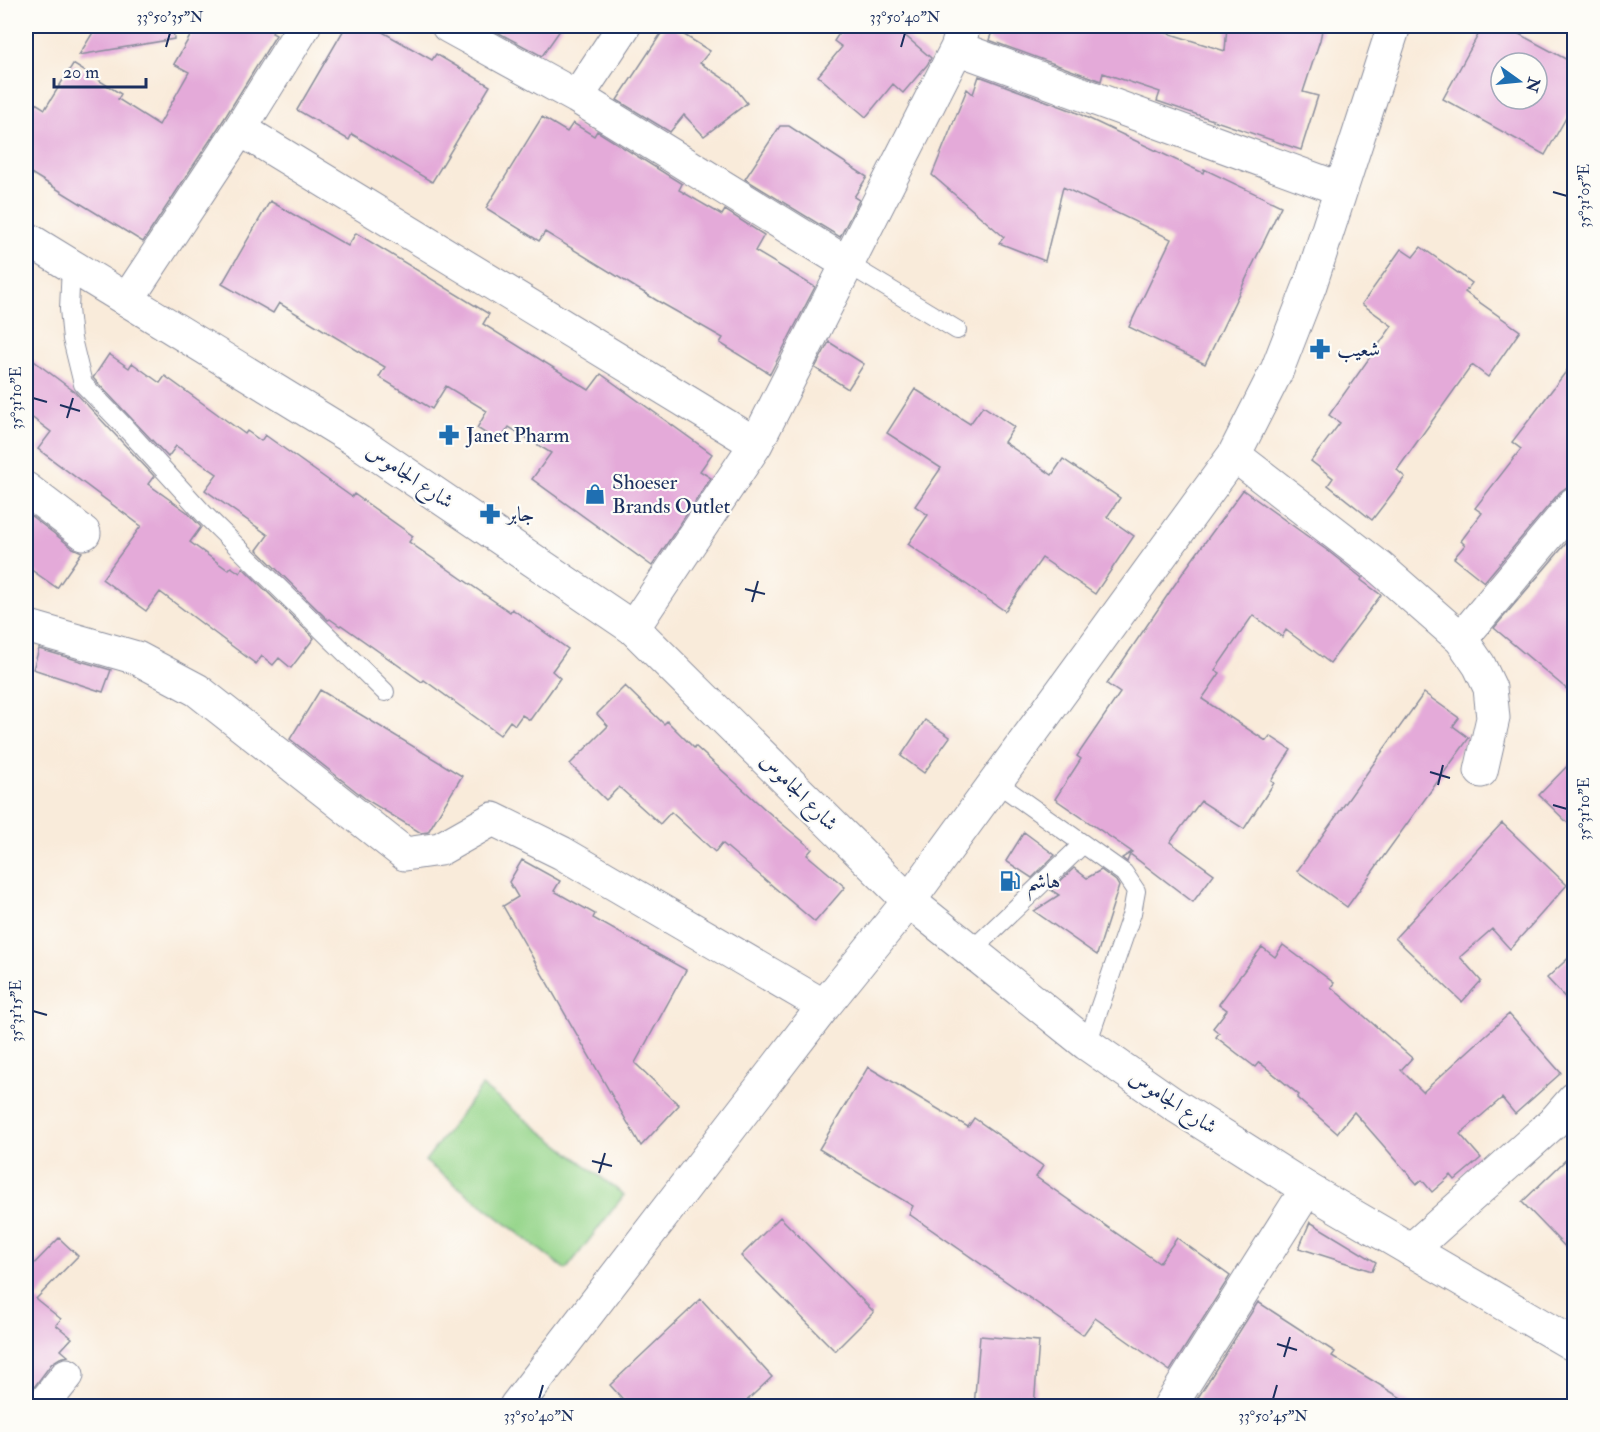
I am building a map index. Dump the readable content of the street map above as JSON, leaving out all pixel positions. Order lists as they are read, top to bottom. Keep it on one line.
{"streets":{"street":["شارع الجاموس"]},"places":{"pharmacy":["شعيب","Janet Pharm","جابر"],"shop":["Shoeser Brands Outlet"],"fuel station":["هاشم"]},"scale_bar":"20 m","north":"right","coordinates":["33°50'35\"N","33°50'40\"N","35°31'05\"E","35°31'10\"E","35°31'15\"E","33°50'45\"N"]}
